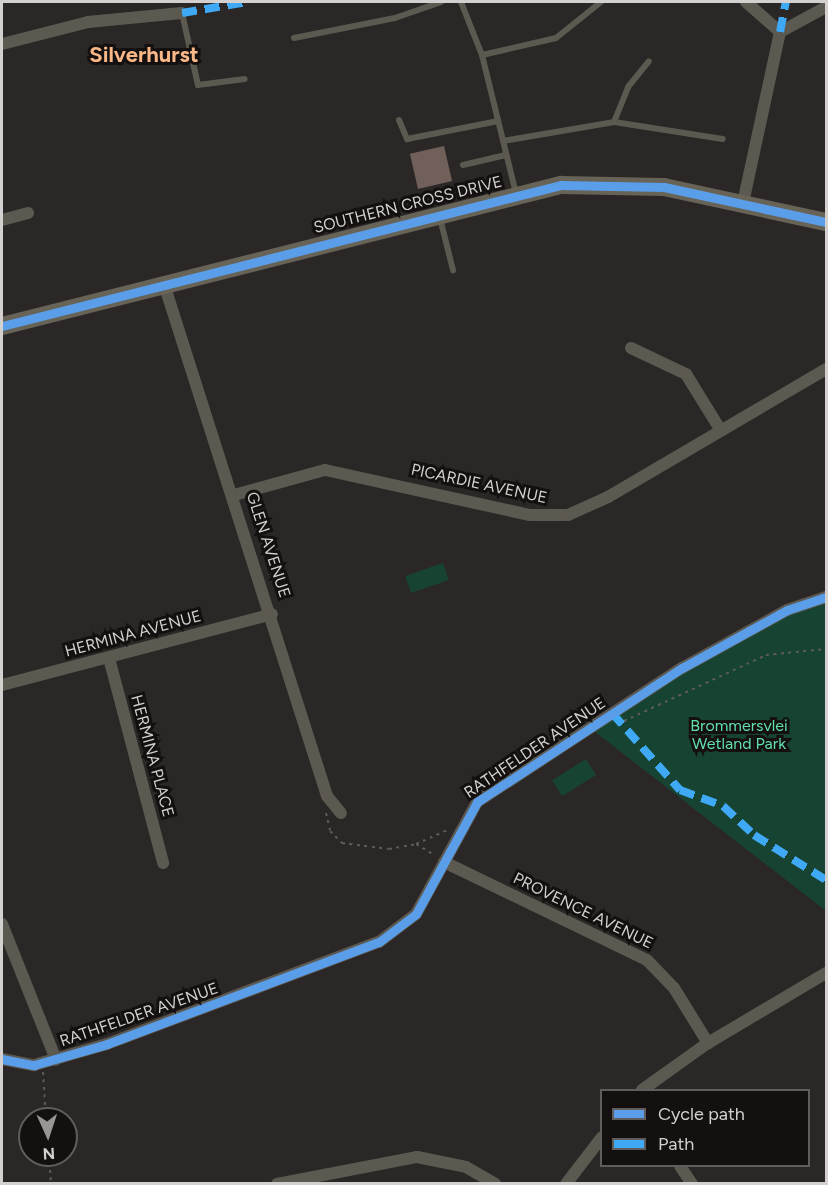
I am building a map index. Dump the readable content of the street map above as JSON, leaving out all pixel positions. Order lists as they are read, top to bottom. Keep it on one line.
{"streets":{"street":["SOUTHERN CROSS DRIVE","PICARDIE AVENUE","GLEN AVENUE","HERMINA AVENUE","RATHFELDER AVENUE","HERMINA PLACE","PROVENCE AVENUE"]},"crossings":[["SOUTHERN CROSS DRIVE","GLEN AVENUE"],["PICARDIE AVENUE","GLEN AVENUE"],["GLEN AVENUE","HERMINA AVENUE"],["HERMINA AVENUE","HERMINA PLACE"],["RATHFELDER AVENUE","PROVENCE AVENUE"]],"districts":["Silverhurst"],"parks":["Brommersvlei Wetland Park"],"legend":["Cycle path","Path"],"north":"bottom"}
